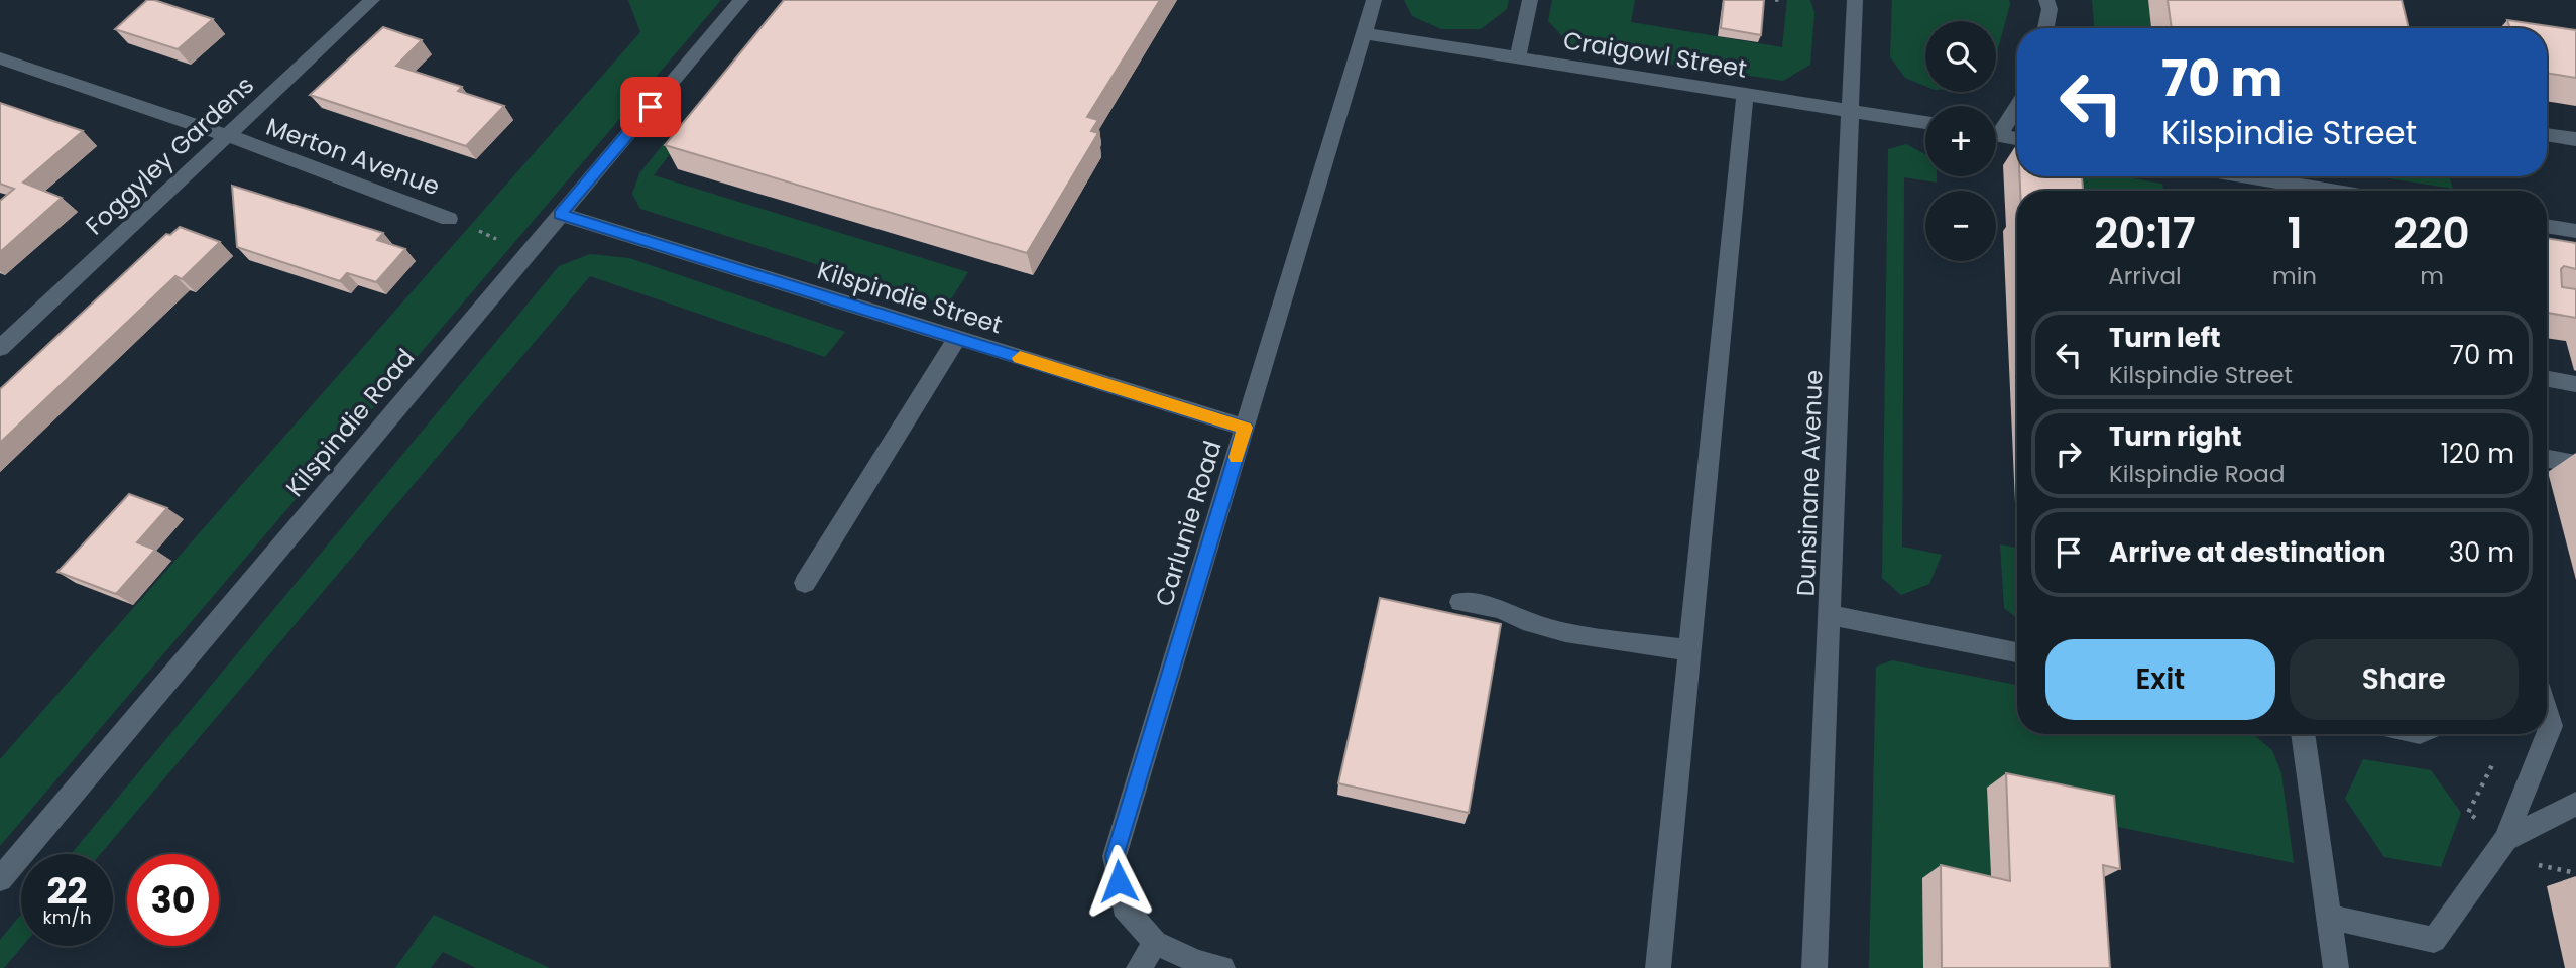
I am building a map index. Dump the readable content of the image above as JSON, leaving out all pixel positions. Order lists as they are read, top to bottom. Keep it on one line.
{"streets":{"street":["Craigowl Street","Foggyley Gardens","Merton Avenue","Kilspindie Street","Kilspindie Road","Dunsinane Avenue","Carlunie Road"]},"crossings":[["Craigowl Street","Dunsinane Avenue"],["Craigowl Street","Carlunie Road"],["Foggyley Gardens","Merton Avenue"],["Kilspindie Street","Kilspindie Road"],["Kilspindie Street","Carlunie Road"]],"page":{"map_buttons":["+","−"],"turn":["70 m","Kilspindie Street"],"eta":["20:17","Arrival","1","min","220","m"],"list":[{"name":"Turn left","note":"Kilspindie Street","value":"70 m"},{"name":"Turn right","note":"Kilspindie Road","value":"120 m"},{"name":"Arrive at destination","value":"30 m"}],"buttons":["Exit","Share"],"speed":"22 km/h","limit":"30"}}
